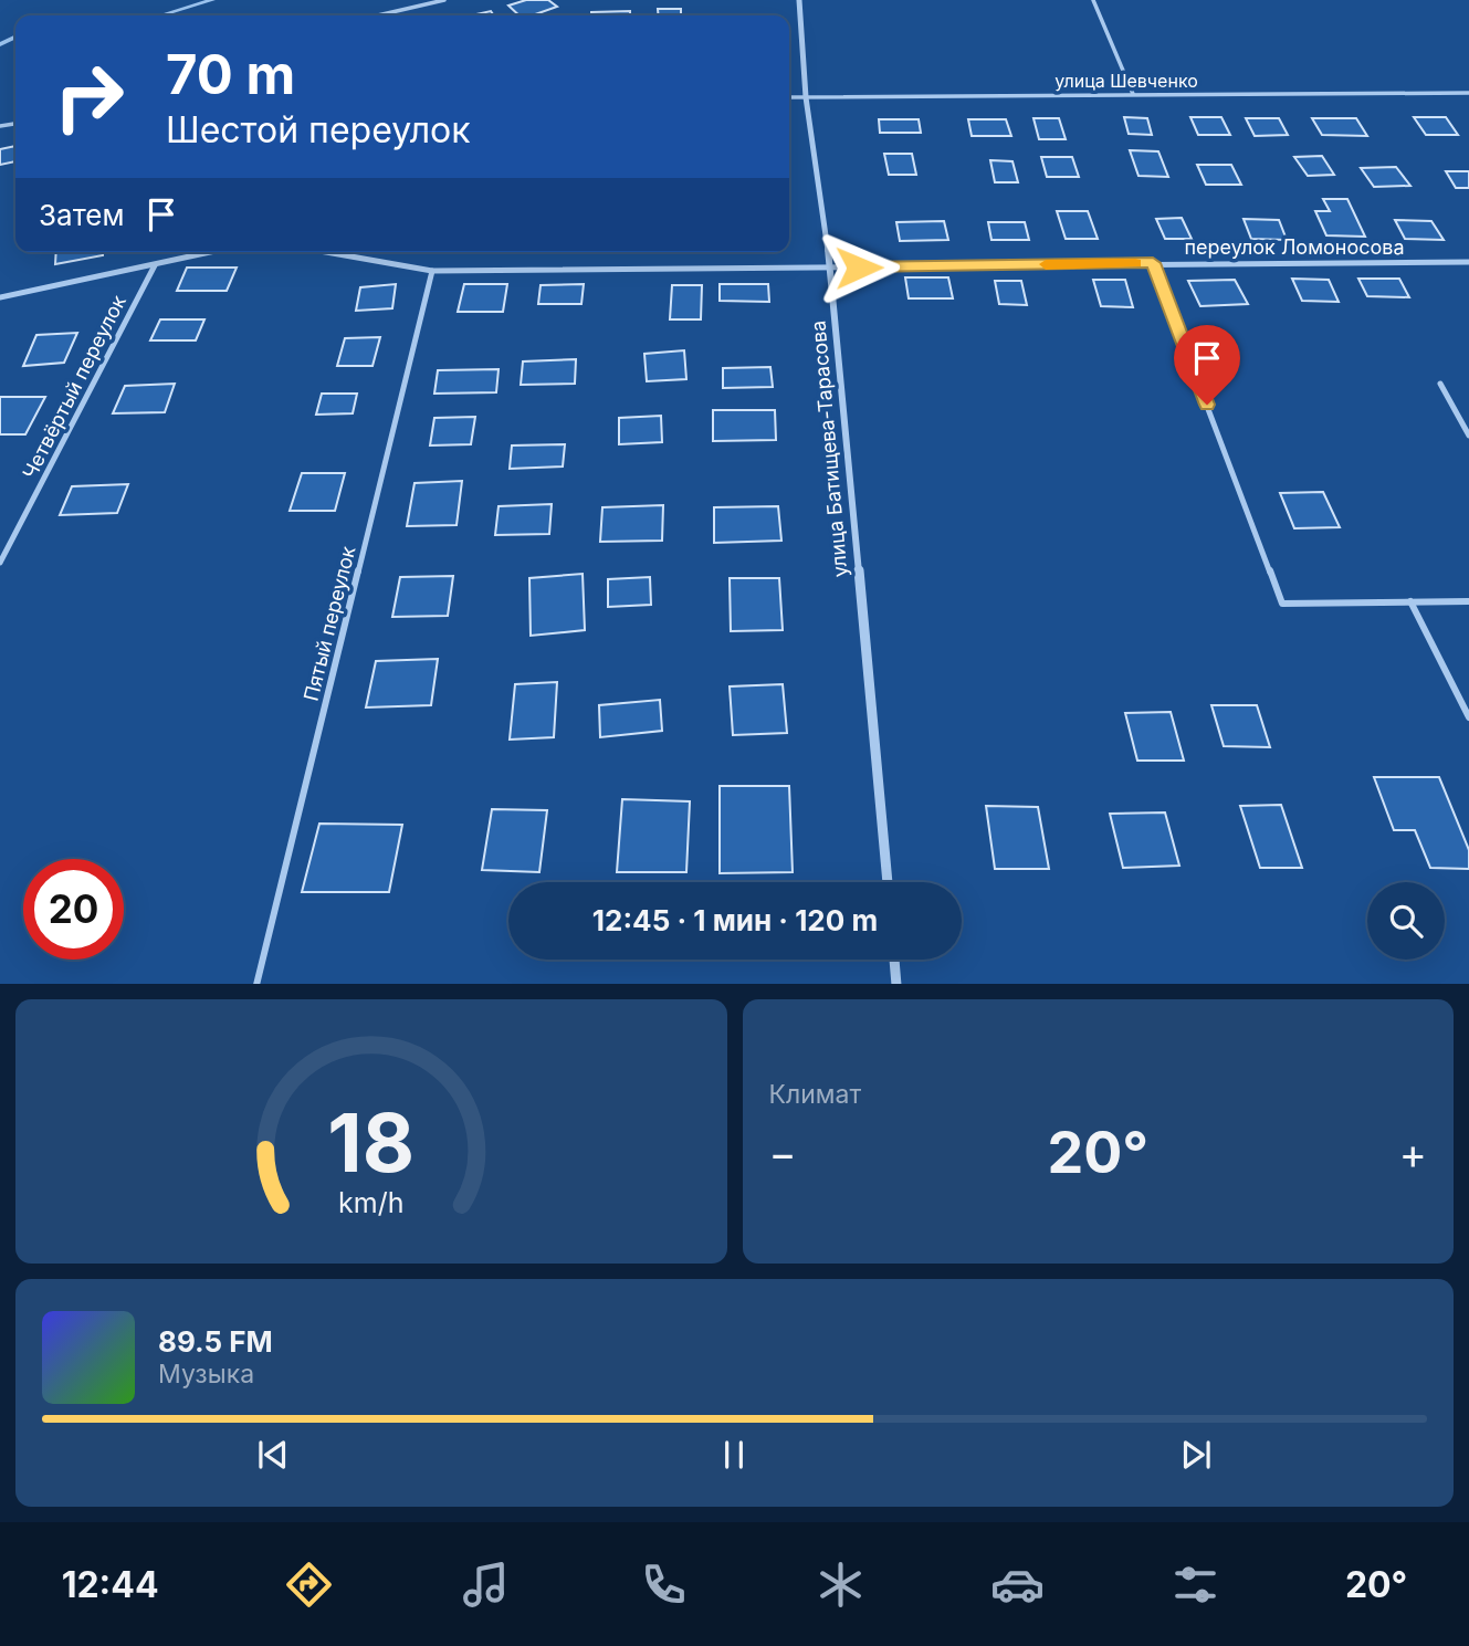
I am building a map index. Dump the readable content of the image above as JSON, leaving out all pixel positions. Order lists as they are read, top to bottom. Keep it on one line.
{"streets":{"street":["улица Батищева-Тарасова"],"lane":["улица Шевченко","переулок Ломоносова","Четвёртый переулок","Пятый переулок"]},"crossings":[["улица Шевченко","улица Батищева-Тарасова"],["переулок Ломоносова","Четвёртый переулок"],["переулок Ломоносова","улица Батищева-Тарасова"],["переулок Ломоносова","Пятый переулок"]],"page":{"turn":["70 m","Шестой переулок"],"then":"Затем","limit":"20","trip":"12:45 · 1 мин · 120 m","tile":"Климат","heat":["−","20°","+"],"song":["89.5 FM","Музыка"],"tabs":["12:44","20°"],"gauge":["18","km/h"]}}
